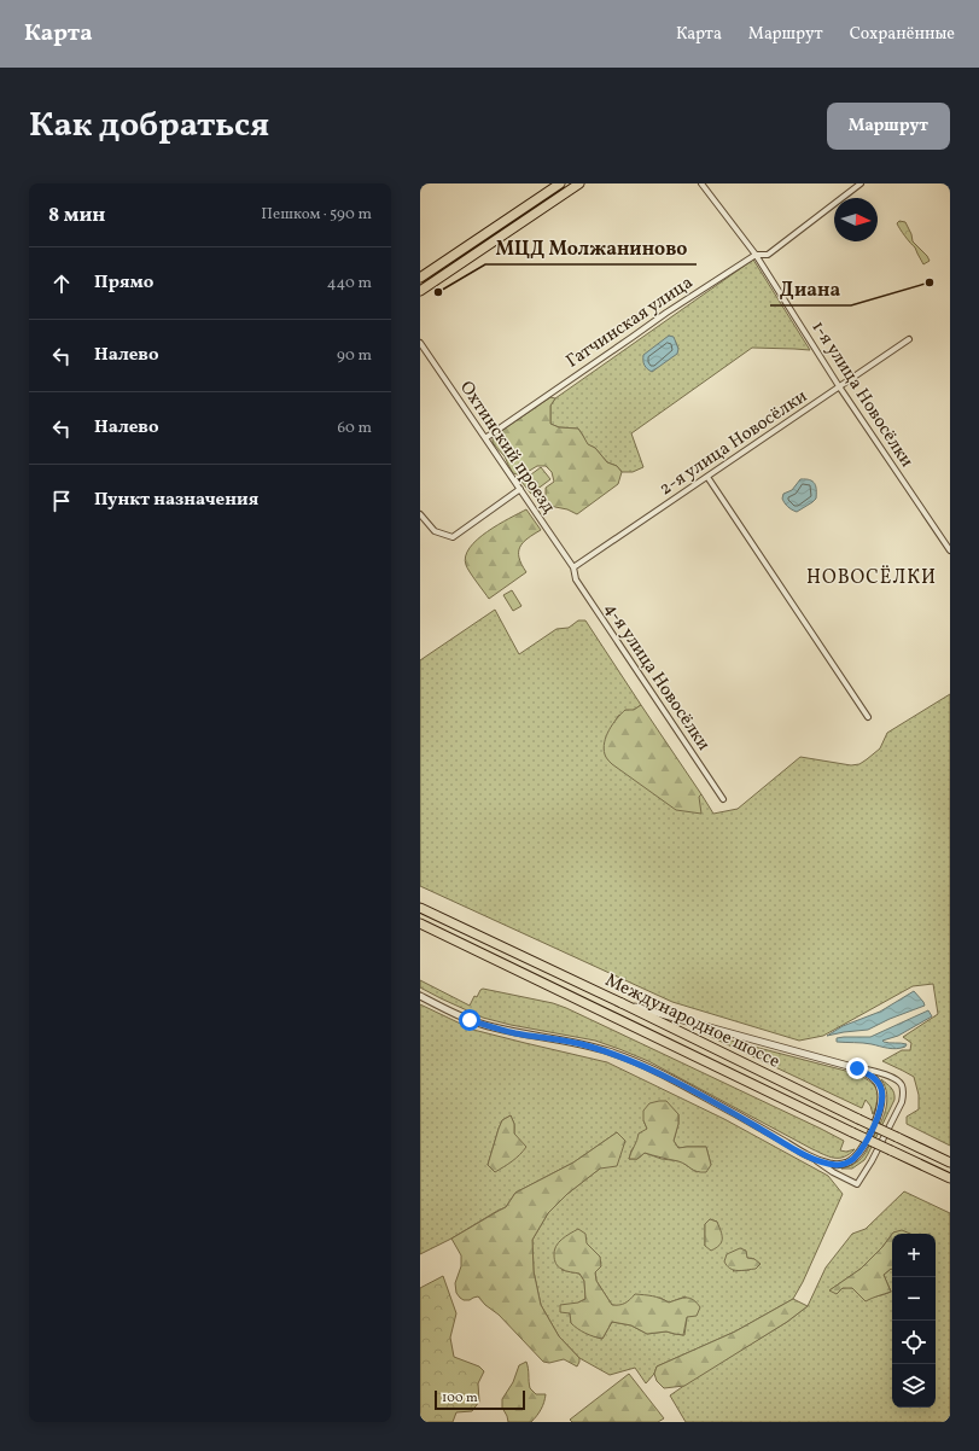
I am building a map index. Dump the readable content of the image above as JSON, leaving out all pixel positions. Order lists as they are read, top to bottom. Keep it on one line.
{"streets":{"highway":["Международное шоссе"],"street":["Гатчинская улица","1-я улица Новосёлки","2-я улица Новосёлки","Охтинский проезд","4-я улица Новосёлки"]},"crossings":[["Гатчинская улица","1-я улица Новосёлки"],["Гатчинская улица","Охтинский проезд"],["1-я улица Новосёлки","2-я улица Новосёлки"],["2-я улица Новосёлки","Охтинский проезд"],["2-я улица Новосёлки","4-я улица Новосёлки"],["Охтинский проезд","4-я улица Новосёлки"]],"districts":["НОВОСЁЛКИ"],"places":["Диана","МЦД Молжаниново"],"scale_bar":"100 m","north":"right","page":{"header":"Карта","nav":["Карта","Маршрут","Сохранённые"],"title":"Как добраться","buttons":"Маршрут","heading":["8 мин","Пешком · 590 m"],"list":[["Прямо","440 m"],["Налево","90 m"],["Налево","60 m"],"Пункт назначения"],"map_buttons":["+","−"],"scale":"100 m"}}
